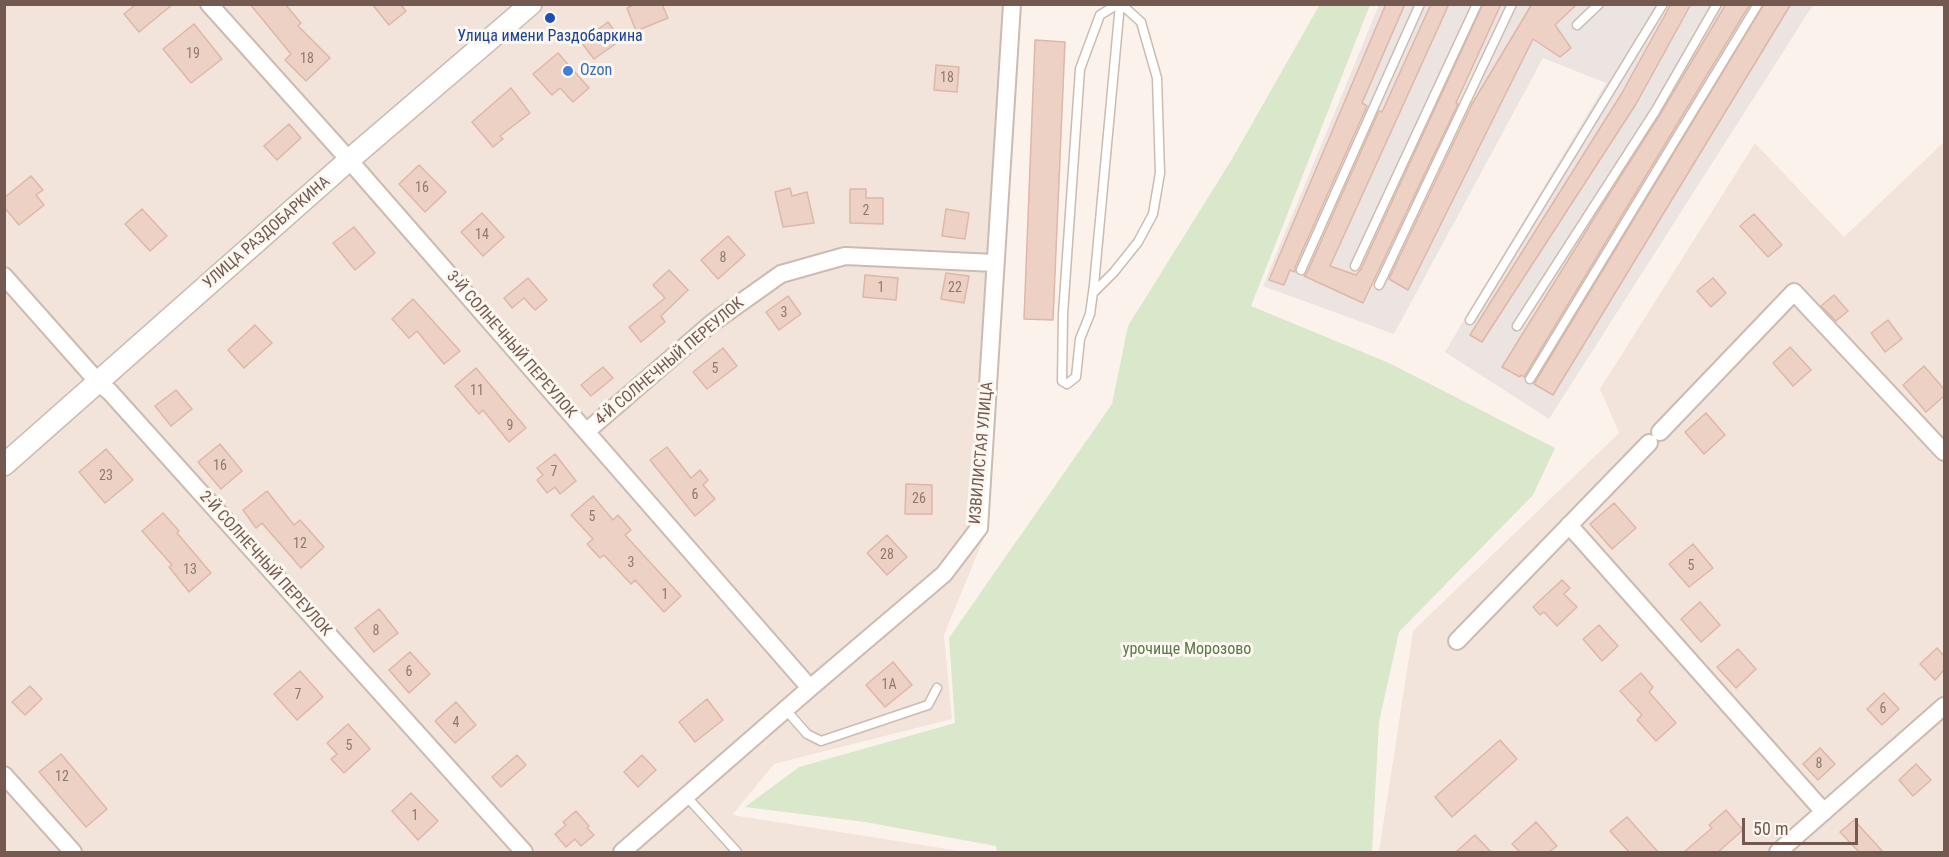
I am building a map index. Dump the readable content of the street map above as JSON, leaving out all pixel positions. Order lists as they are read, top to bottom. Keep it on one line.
{"streets":{"street":["УЛИЦА РАЗДОБАРКИНА","3-Й СОЛНЕЧНЫЙ ПЕРЕУЛОК","4-Й СОЛНЕЧНЫЙ ПЕРЕУЛОК","ИЗВИЛИСТАЯ УЛИЦА","2-Й СОЛНЕЧНЫЙ ПЕРЕУЛОК"]},"crossings":[["УЛИЦА РАЗДОБАРКИНА","3-Й СОЛНЕЧНЫЙ ПЕРЕУЛОК"],["УЛИЦА РАЗДОБАРКИНА","2-Й СОЛНЕЧНЫЙ ПЕРЕУЛОК"],["3-Й СОЛНЕЧНЫЙ ПЕРЕУЛОК","4-Й СОЛНЕЧНЫЙ ПЕРЕУЛОК"],["3-Й СОЛНЕЧНЫЙ ПЕРЕУЛОК","ИЗВИЛИСТАЯ УЛИЦА"],["4-Й СОЛНЕЧНЫЙ ПЕРЕУЛОК","ИЗВИЛИСТАЯ УЛИЦА"]],"parks":["урочище Морозово"],"places":["Улица имени Раздобаркина","Ozon"],"house_numbers":["19","18","18","16","2","14","8","1","22","3","5","11","9","16","7","23","6","26","5","12","28","3","5","13","1","8","6","1А","7","6","4","5","8","12","1"],"scale_bar":"50 m"}
